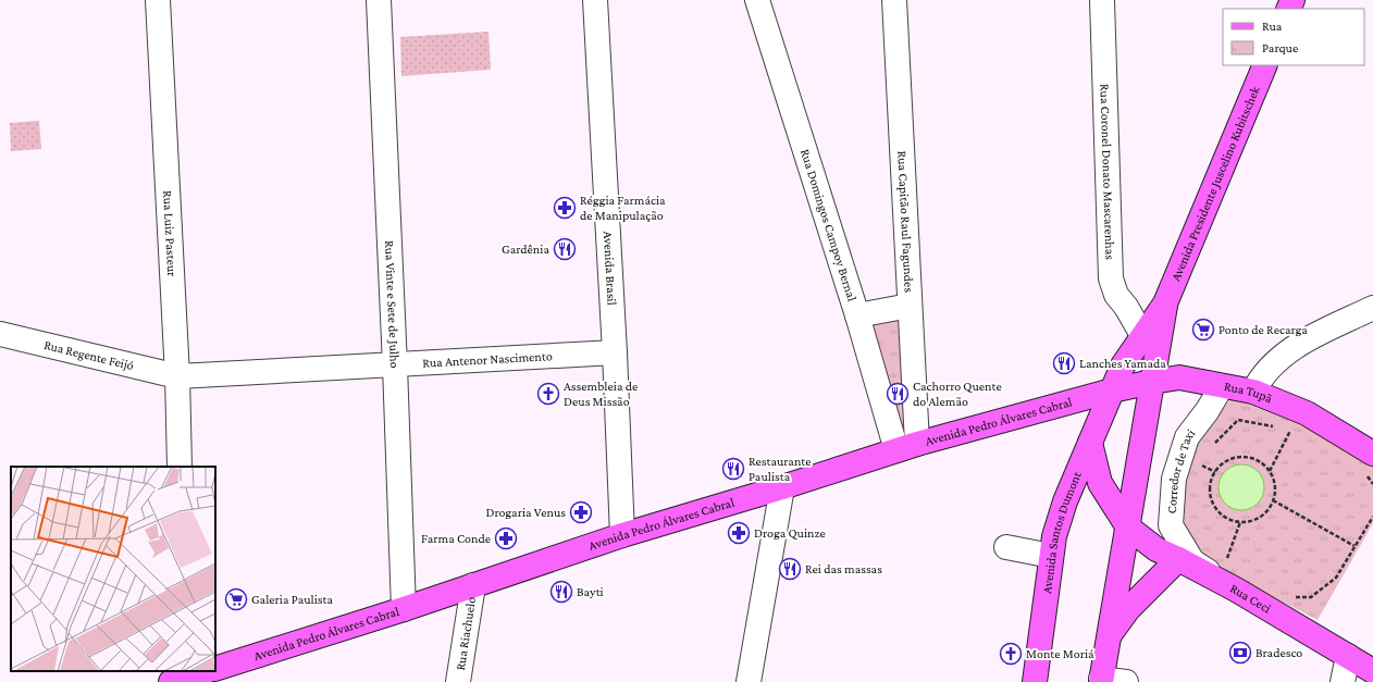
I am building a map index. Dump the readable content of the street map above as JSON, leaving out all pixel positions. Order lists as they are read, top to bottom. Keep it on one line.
{"streets":{"main road":["Avenida Presidente Juscelino Kubitschek","Rua Tupã","Avenida Pedro Álvares Cabral","Avenida Santos Dumont","Rua Ceci"],"street":["Rua Coronel Donato Mascarenhas","Rua Capitão Raul Fagundes","Rua Domingos Campoy Bernal","Rua Luiz Pasteur","Avenida Brasil","Rua Vinte e Sete de Julho","Rua Regente Feijó","Rua Antenor Nascimento","Corredor de Taxi","Rua Riachuelo"]},"crossings":[["Rua Coronel Donato Mascarenhas","Avenida Presidente Juscelino Kubitschek"],["Avenida Presidente Juscelino Kubitschek","Rua Tupã"],["Avenida Presidente Juscelino Kubitschek","Avenida Pedro Álvares Cabral"],["Avenida Presidente Juscelino Kubitschek","Avenida Santos Dumont"],["Rua Capitão Raul Fagundes","Rua Domingos Campoy Bernal"],["Rua Capitão Raul Fagundes","Avenida Pedro Álvares Cabral"],["Rua Domingos Campoy Bernal","Avenida Pedro Álvares Cabral"],["Rua Luiz Pasteur","Rua Regente Feijó"],["Rua Luiz Pasteur","Rua Antenor Nascimento"],["Avenida Brasil","Rua Antenor Nascimento"],["Avenida Brasil","Avenida Pedro Álvares Cabral"],["Rua Vinte e Sete de Julho","Rua Antenor Nascimento"],["Rua Vinte e Sete de Julho","Avenida Pedro Álvares Cabral"],["Rua Regente Feijó","Rua Antenor Nascimento"],["Rua Tupã","Avenida Pedro Álvares Cabral"],["Rua Tupã","Corredor de Taxi"],["Rua Tupã","Avenida Santos Dumont"],["Avenida Pedro Álvares Cabral","Avenida Santos Dumont"],["Avenida Pedro Álvares Cabral","Rua Riachuelo"],["Corredor de Taxi","Rua Ceci"]],"places":{"pharmacy":["Réggia Farmácia de Manipulação","Drogaria Venus","Droga Quinze","Farma Conde"],"restaurant":["Gardênia","Lanches Yamada","Cachorro Quente do Alemão","Restaurante Paulista","Rei das massas","Bayti"],"supermarket":["Ponto de Recarga","Galeria Paulista"],"church":["Assembleia de Deus Missão","Monte Moriá"],"bank":["Bradesco"]},"legend":["Rua","Parque"]}
